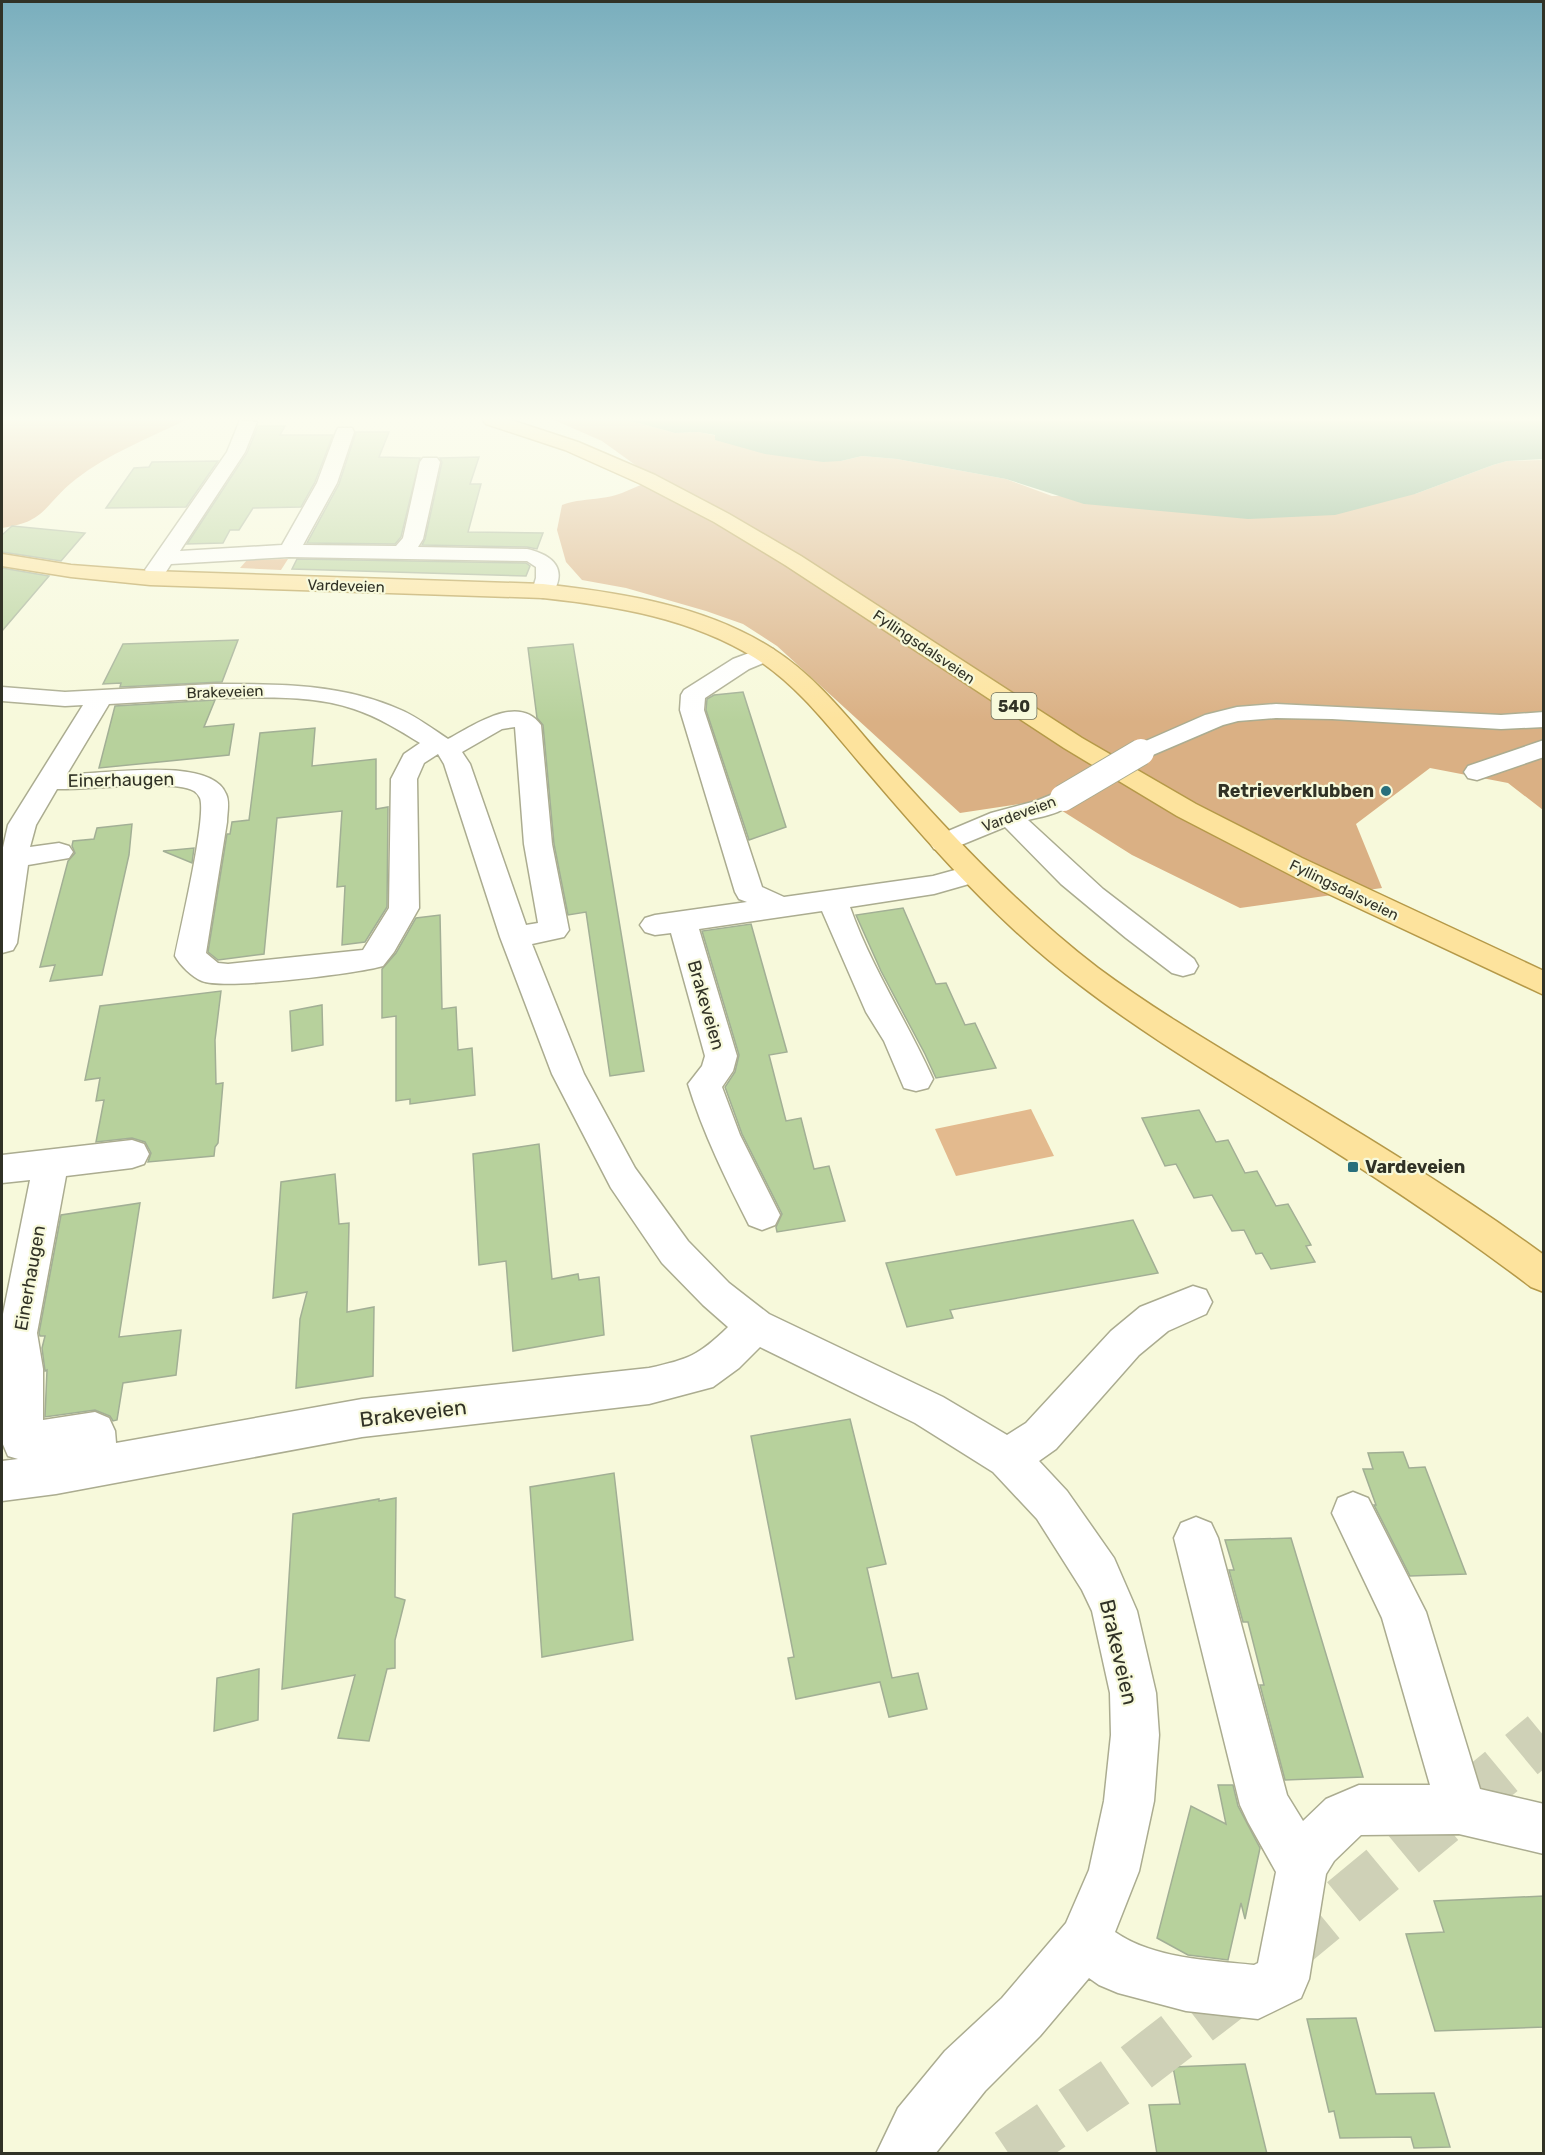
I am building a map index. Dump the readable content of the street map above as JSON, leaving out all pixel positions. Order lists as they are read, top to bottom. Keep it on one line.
{"streets":{"main road":["Vardeveien","Fyllingsdalsveien","540"],"street":["Brakeveien","Einerhaugen"]},"crossings":[["Brakeveien","Einerhaugen"]],"places":{"other":["Retrieverklubben"],"transit":["Vardeveien"]}}
